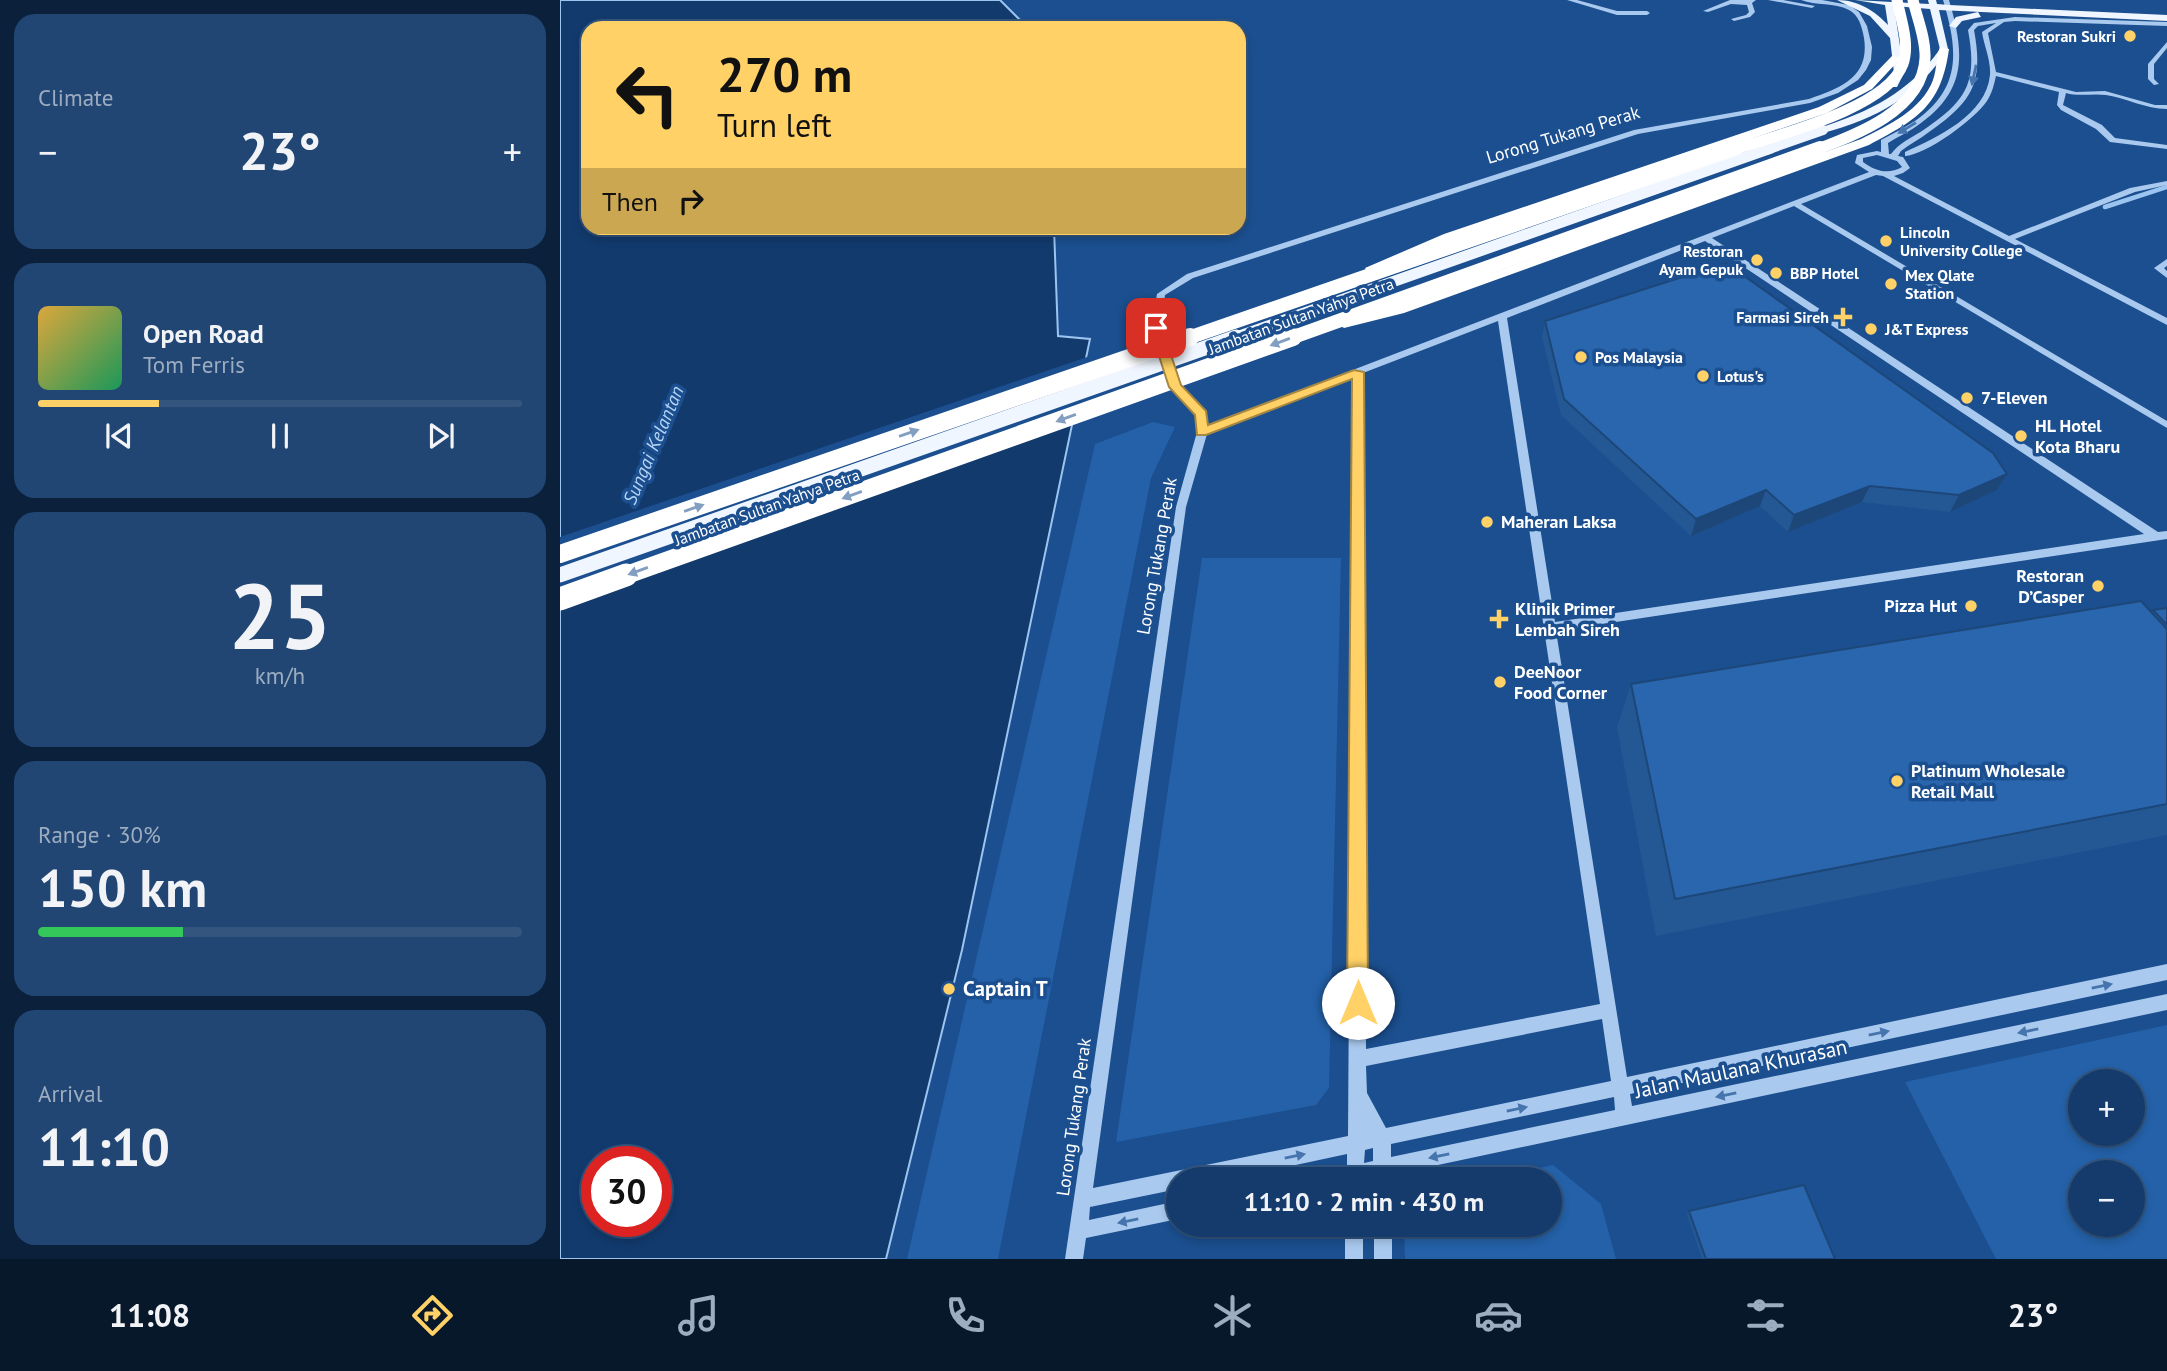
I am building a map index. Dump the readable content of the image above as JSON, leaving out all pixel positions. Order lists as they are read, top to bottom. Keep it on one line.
{"streets":{"highway":["Jambatan Sultan Yahya Petra"],"street":["Lorong Tukang Perak","Jalan Maulana Khurasan"]},"crossings":[["Lorong Tukang Perak","Jalan Maulana Khurasan"]],"water":["Sungai Kelantan"],"places":{"other":["Restoran Sukri","Lincoln University College","Restoran Ayam Gepuk","BBP Hotel","Mex Qlate Station","J&T Express","Pos Malaysia","Lotus's","7-Eleven","HL Hotel Kota Bharu","Maheran Laksa","Restoran D’Casper","Pizza Hut","DeeNoor Food Corner","Platinum Wholesale Retail Mall","Captain T"],"health":["Farmasi Sireh","Klinik Primer Lembah Sireh"]},"page":{"tile":["Climate",["25","km/h"],["Range · 30%","150 km"],["Arrival","11:10"]],"turn":["270 m","Turn left"],"heat":["−","23°","+"],"then":"Then","song":["Open Road","Tom Ferris"],"map_buttons":["+","−"],"limit":"30","trip":"11:10 · 2 min · 430 m","tabs":["11:08","23°"]}}
